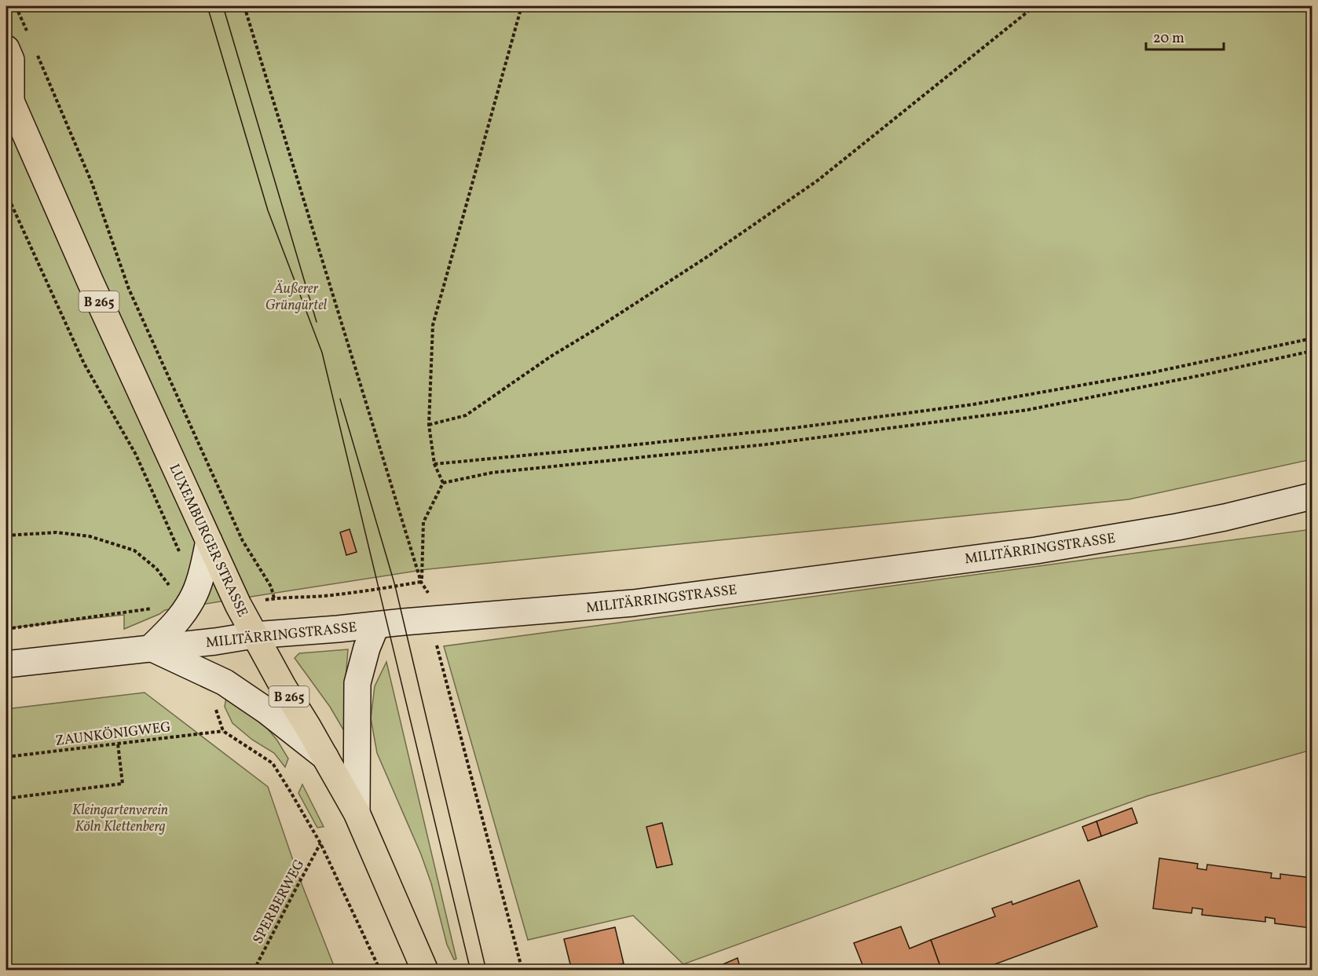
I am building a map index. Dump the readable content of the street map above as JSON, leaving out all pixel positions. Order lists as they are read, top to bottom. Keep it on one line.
{"streets":{"main road":["B 265","LUXEMBURGER STRASSE","MILITÄRRINGSTRASSE"],"path":["ZAUNKÖNIGWEG","SPERBERWEG"]},"crossings":[["LUXEMBURGER STRASSE","MILITÄRRINGSTRASSE"]],"parks":["Äußerer Grüngürtel","Kleingartenverein Köln Klettenberg"],"scale_bar":"20 m"}
